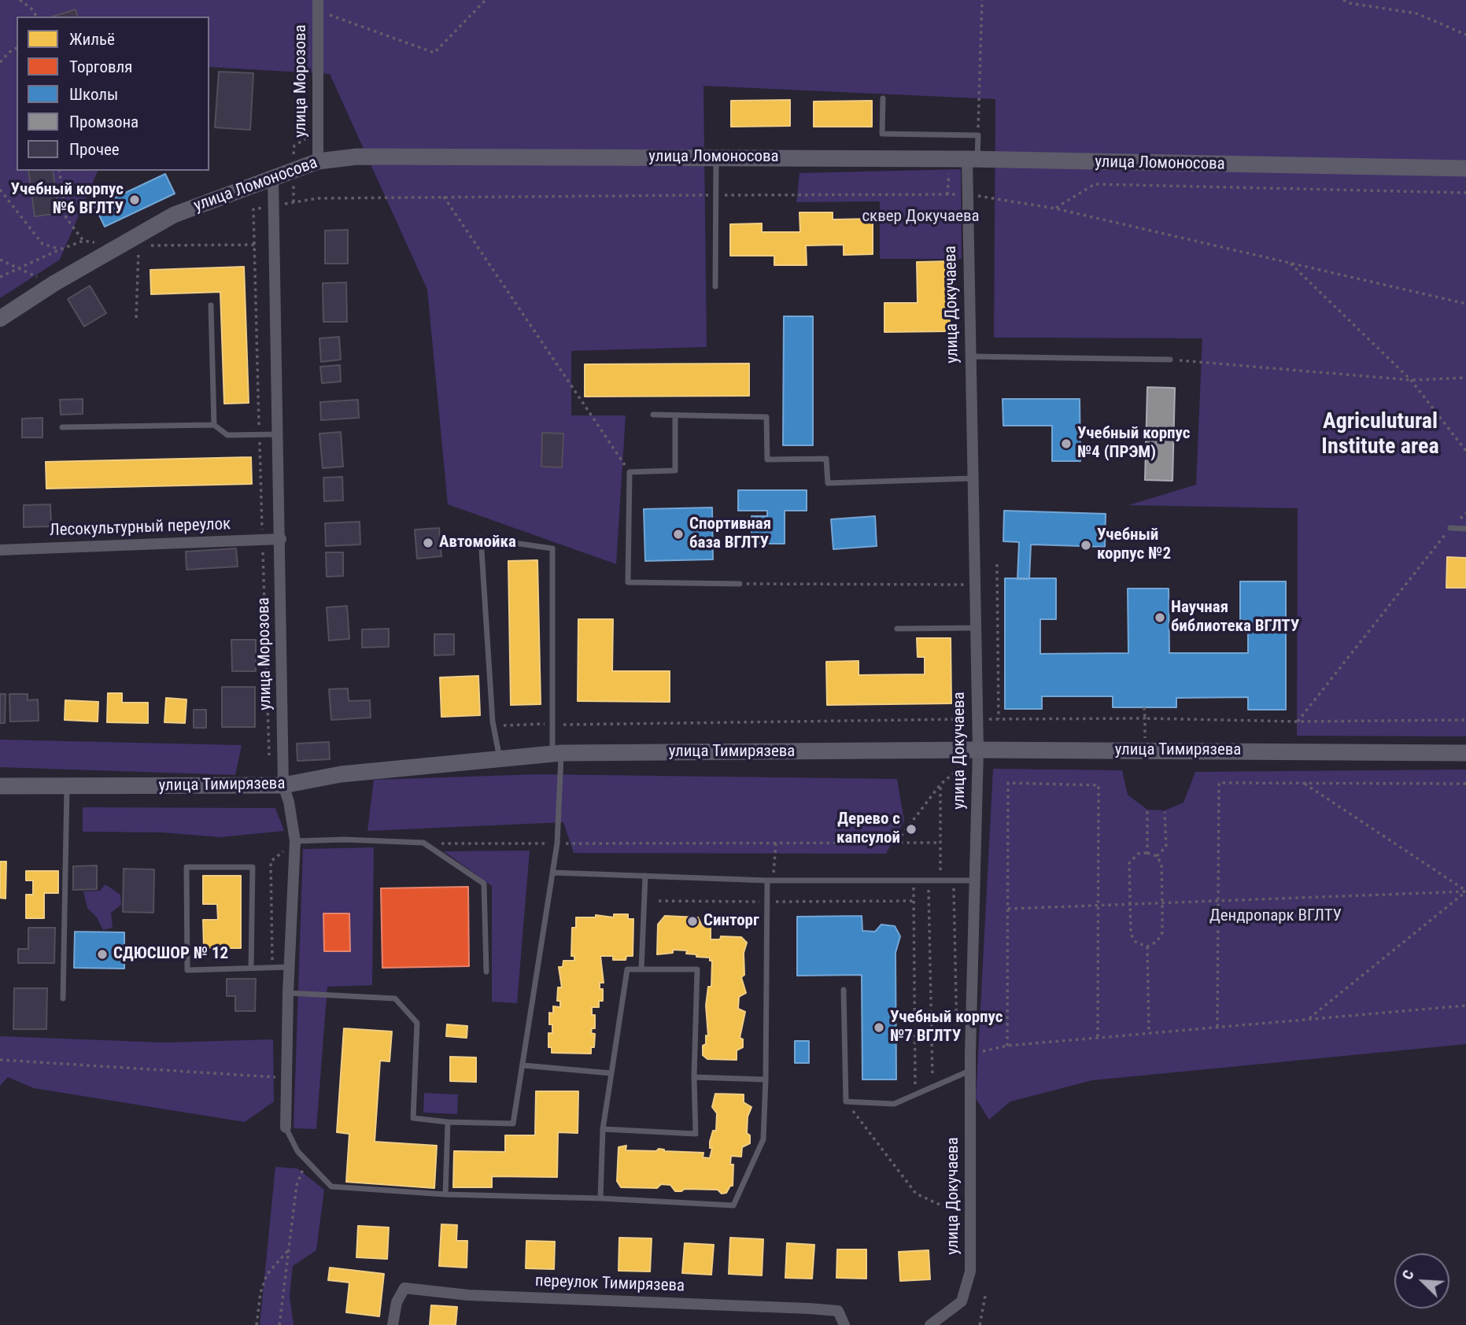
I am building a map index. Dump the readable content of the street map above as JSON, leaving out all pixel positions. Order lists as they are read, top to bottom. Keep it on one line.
{"streets":{"main road":["улица Ломоносова","улица Тимирязева"],"street":["улица Морозова","улица Докучаева","Лесокультурный переулок","переулок Тимирязева"]},"crossings":[["улица Морозова","улица Ломоносова"],["улица Морозова","Лесокультурный переулок"],["улица Морозова","улица Тимирязева"],["улица Ломоносова","улица Докучаева"],["улица Докучаева","улица Тимирязева"]],"districts":["Agriculutural Institute area"],"parks":["сквер Докучаева","Дендропарк ВГЛТУ"],"places":["Учебный корпус №6 ВГЛТУ","Учебный корпус №4 (ПРЭМ)","Спортивная база ВГЛТУ","Автомойка","Учебный корпус №2","Научная библиотека ВГЛТУ","Дерево с капсулой","Синторг","СДЮСШОР № 12","Учебный корпус №7 ВГЛТУ"],"legend":["Жильё","Торговля","Школы","Промзона","Прочее"],"north":"top left"}
